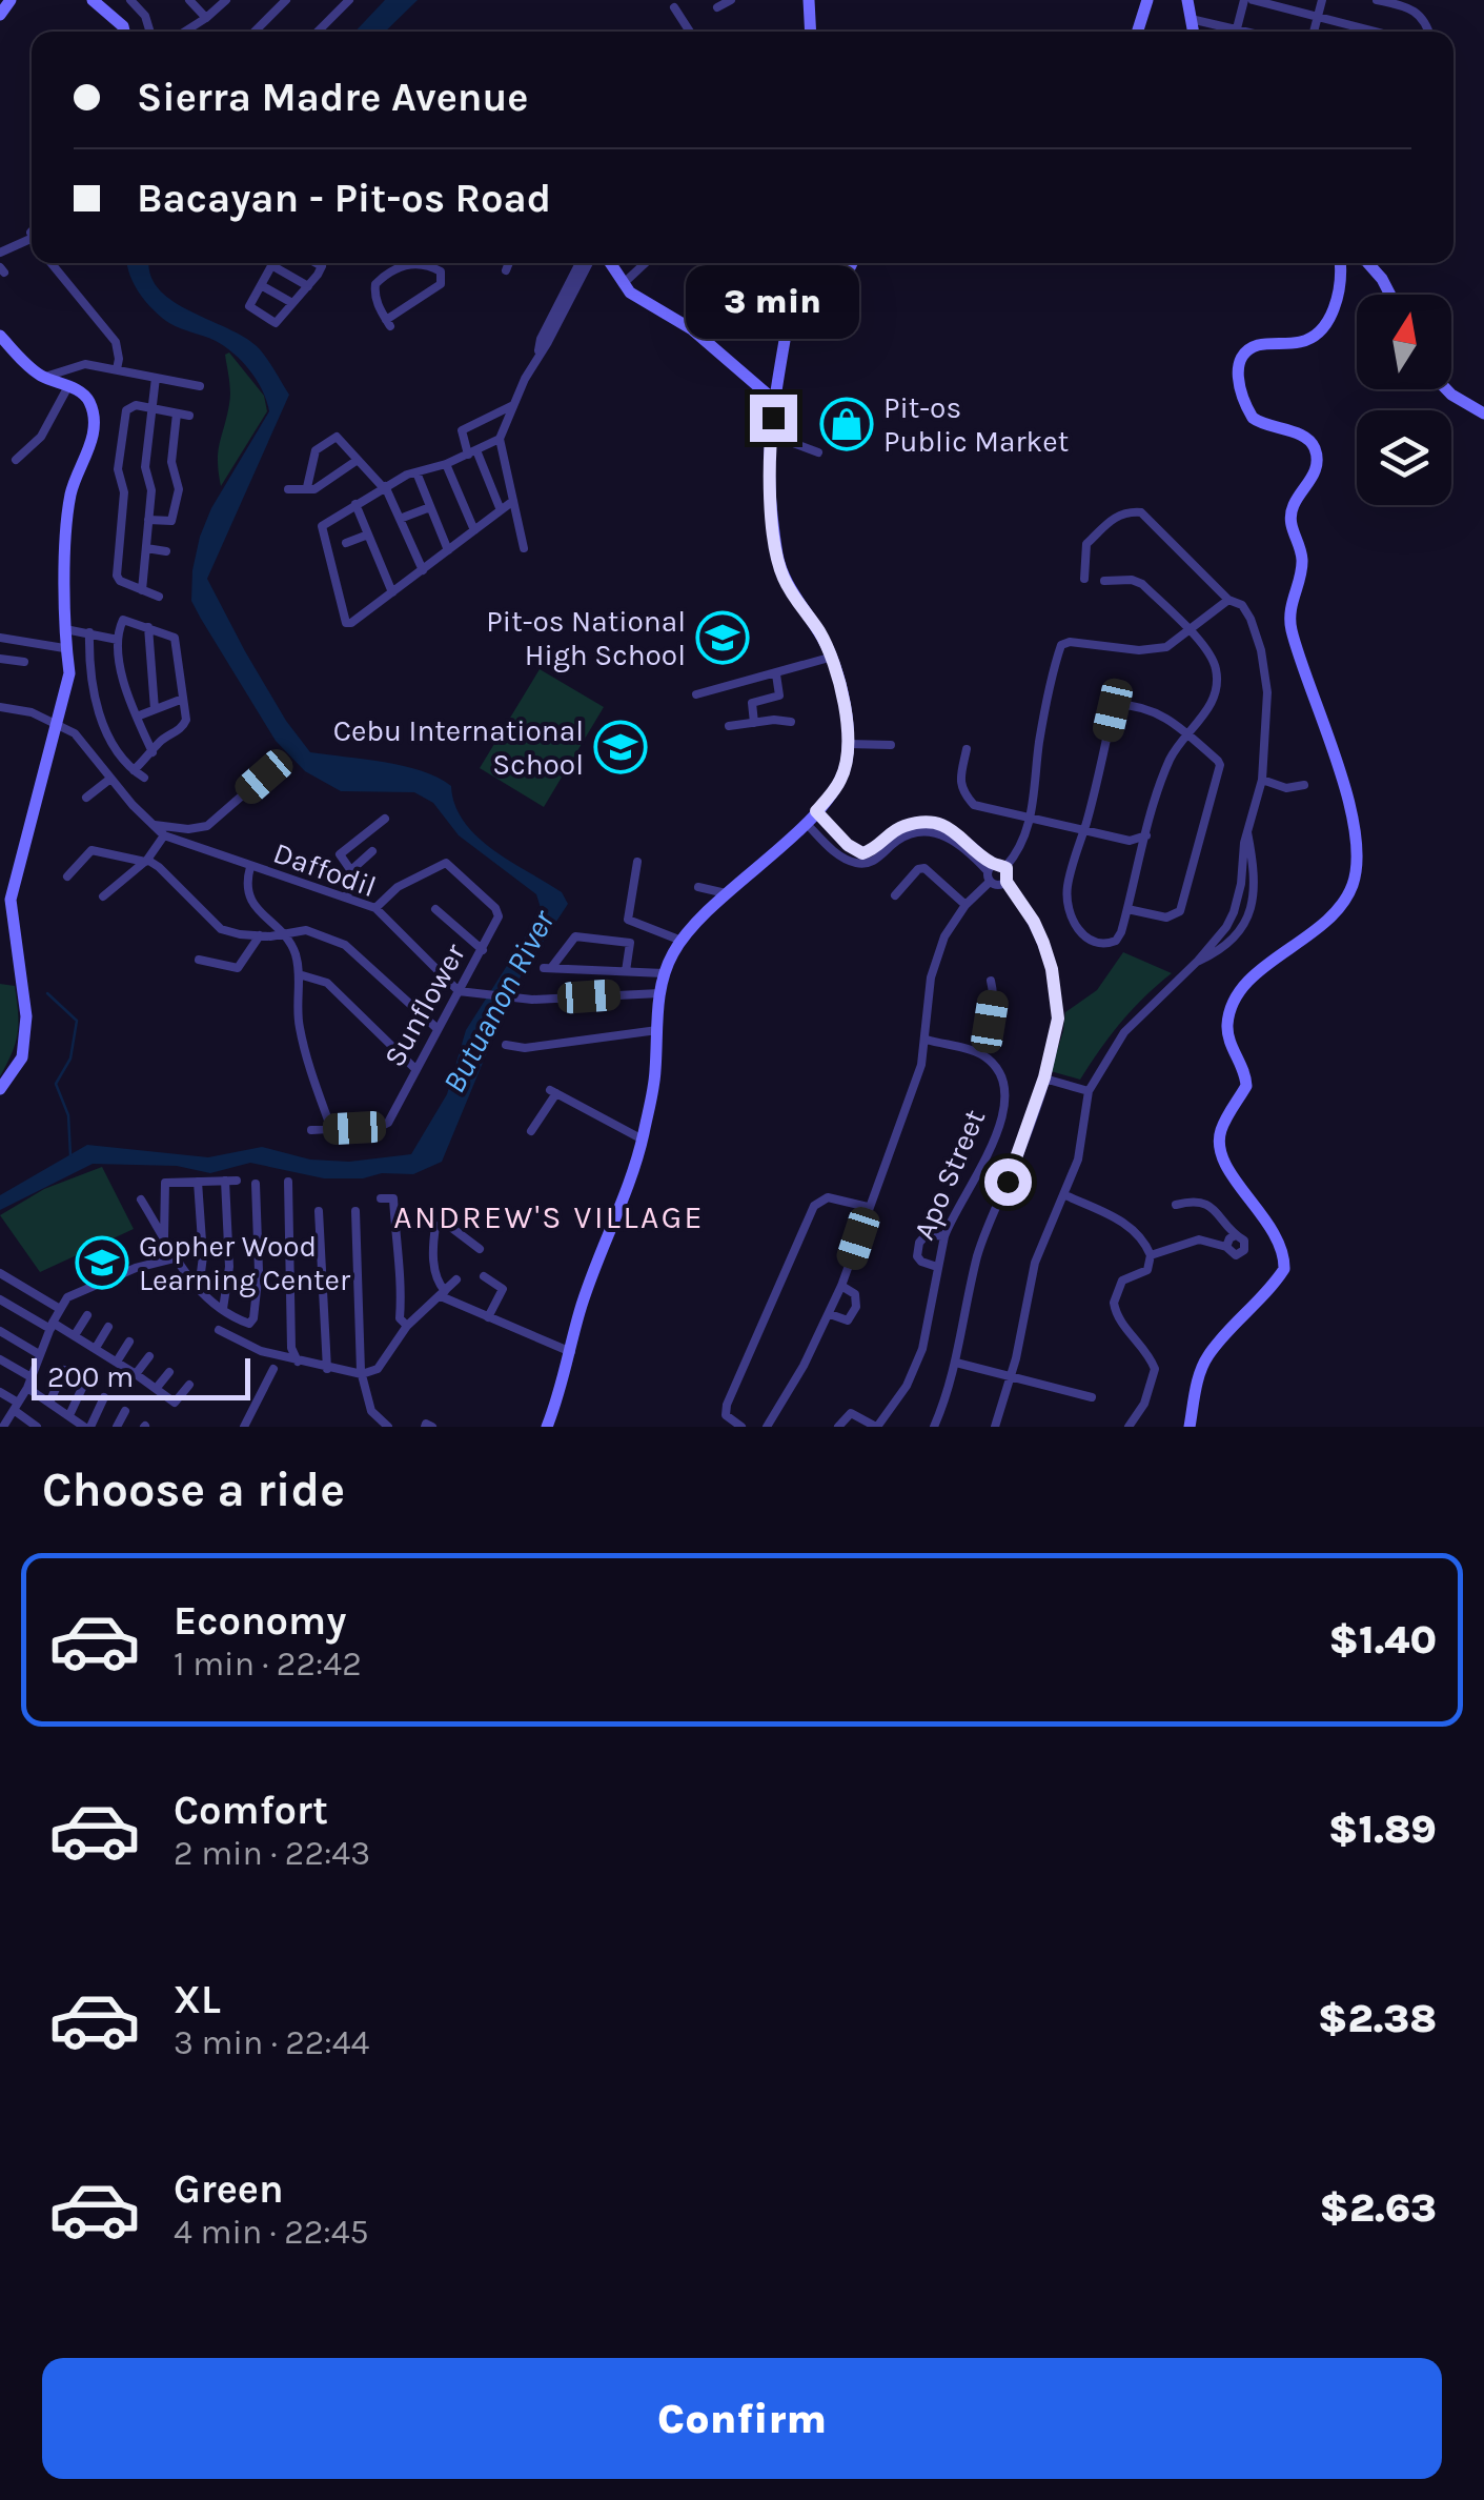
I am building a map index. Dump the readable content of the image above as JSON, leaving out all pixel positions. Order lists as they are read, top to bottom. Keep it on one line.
{"streets":{"street":["Daffodil","Sunflower","Apo Street"]},"crossings":[["Daffodil","Sunflower"]],"districts":["ANDREW'S VILLAGE"],"water":["Butuanon River"],"places":{"shop":["Pit-os Public Market"],"school or university":["Pit-os National High School","Cebu International School","Gopher Wood Learning Center"]},"scale_bar":"200 m","north":"top","page":{"banner":["Sierra Madre Avenue","Bacayan - Pit-os Road"],"bubble":"3 min","scale":"200 m","heading":"Choose a ride","list":[{"name":"Economy","note":"1 min · 22:42","value":"$1.40"},{"name":"Comfort","note":"2 min · 22:43","value":"$1.89"},{"name":"XL","note":"3 min · 22:44","value":"$2.38"},{"name":"Green","note":"4 min · 22:45","value":"$2.63"}],"buttons":"Confirm"}}
